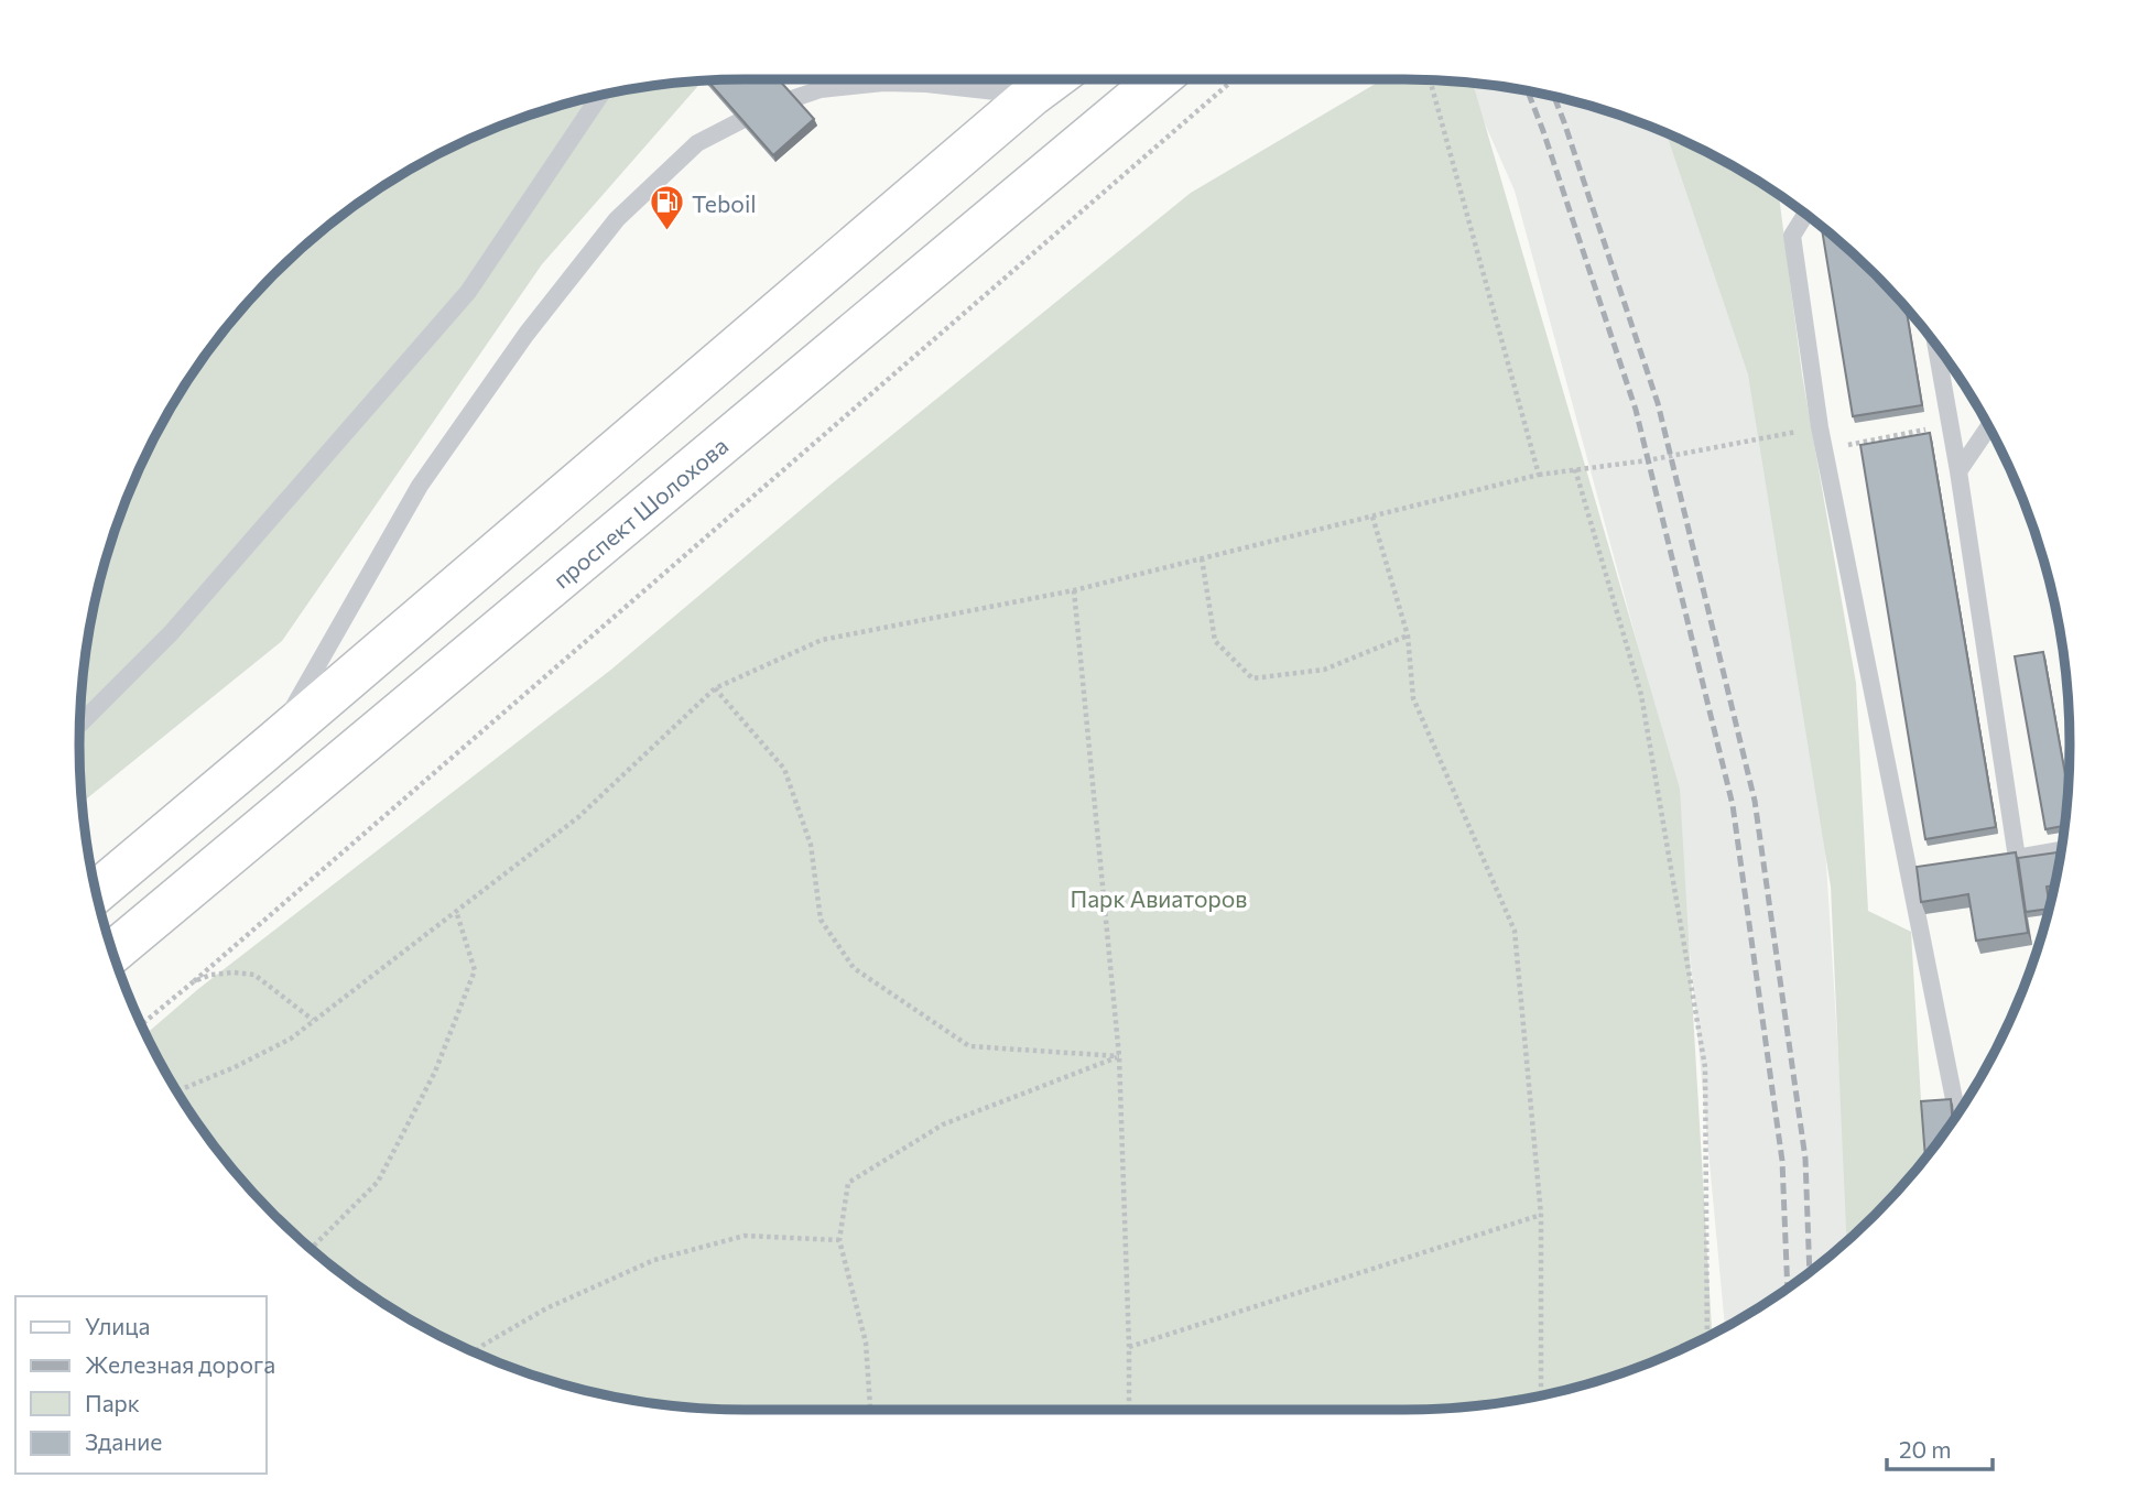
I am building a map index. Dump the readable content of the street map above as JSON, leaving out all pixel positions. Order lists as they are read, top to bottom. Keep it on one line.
{"streets":{"main road":["проспект Шолохова"]},"parks":["Парк Авиаторов"],"places":{"fuel station":["Teboil"]},"legend":["Улица","Железная дорога","Парк","Здание"],"scale_bar":"20 m"}
